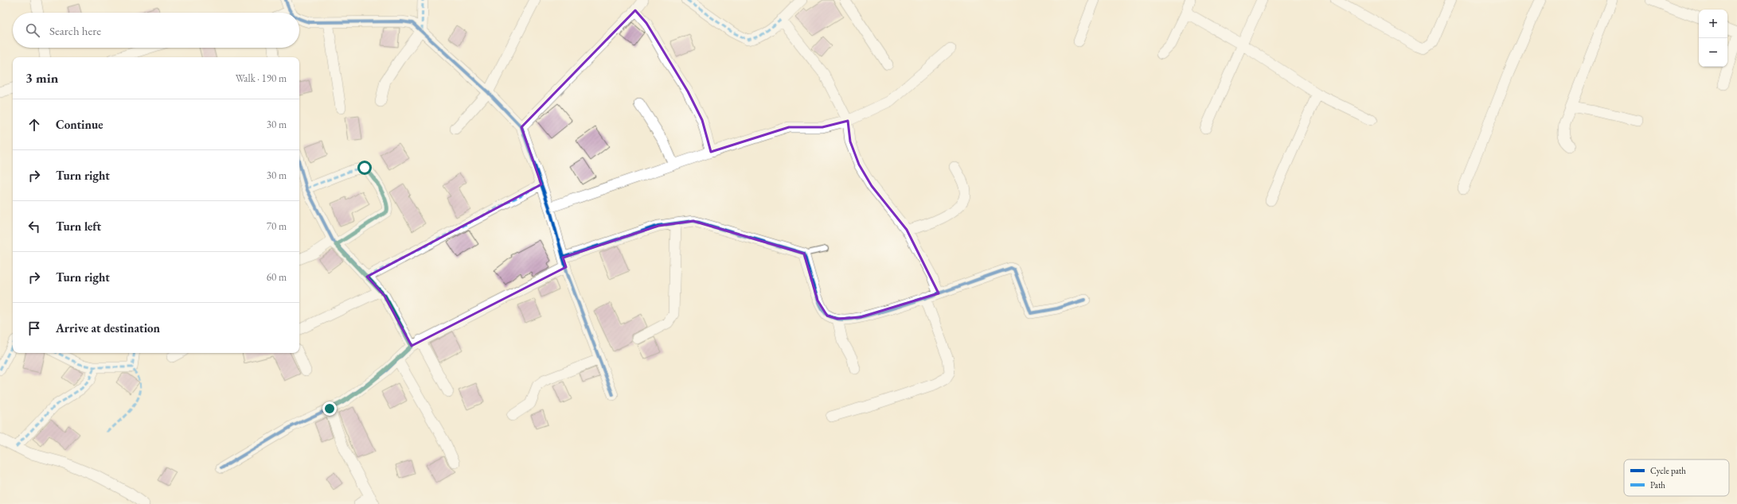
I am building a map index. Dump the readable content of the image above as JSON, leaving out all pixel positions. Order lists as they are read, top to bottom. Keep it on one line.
{"legend":["Cycle path","Path"],"page":{"map_buttons":["+","−"],"search":"Search here","heading":["3 min","Walk · 190 m"],"list":[["Continue","30 m"],["Turn right","30 m"],["Turn left","70 m"],["Turn right","60 m"],"Arrive at destination"]}}
